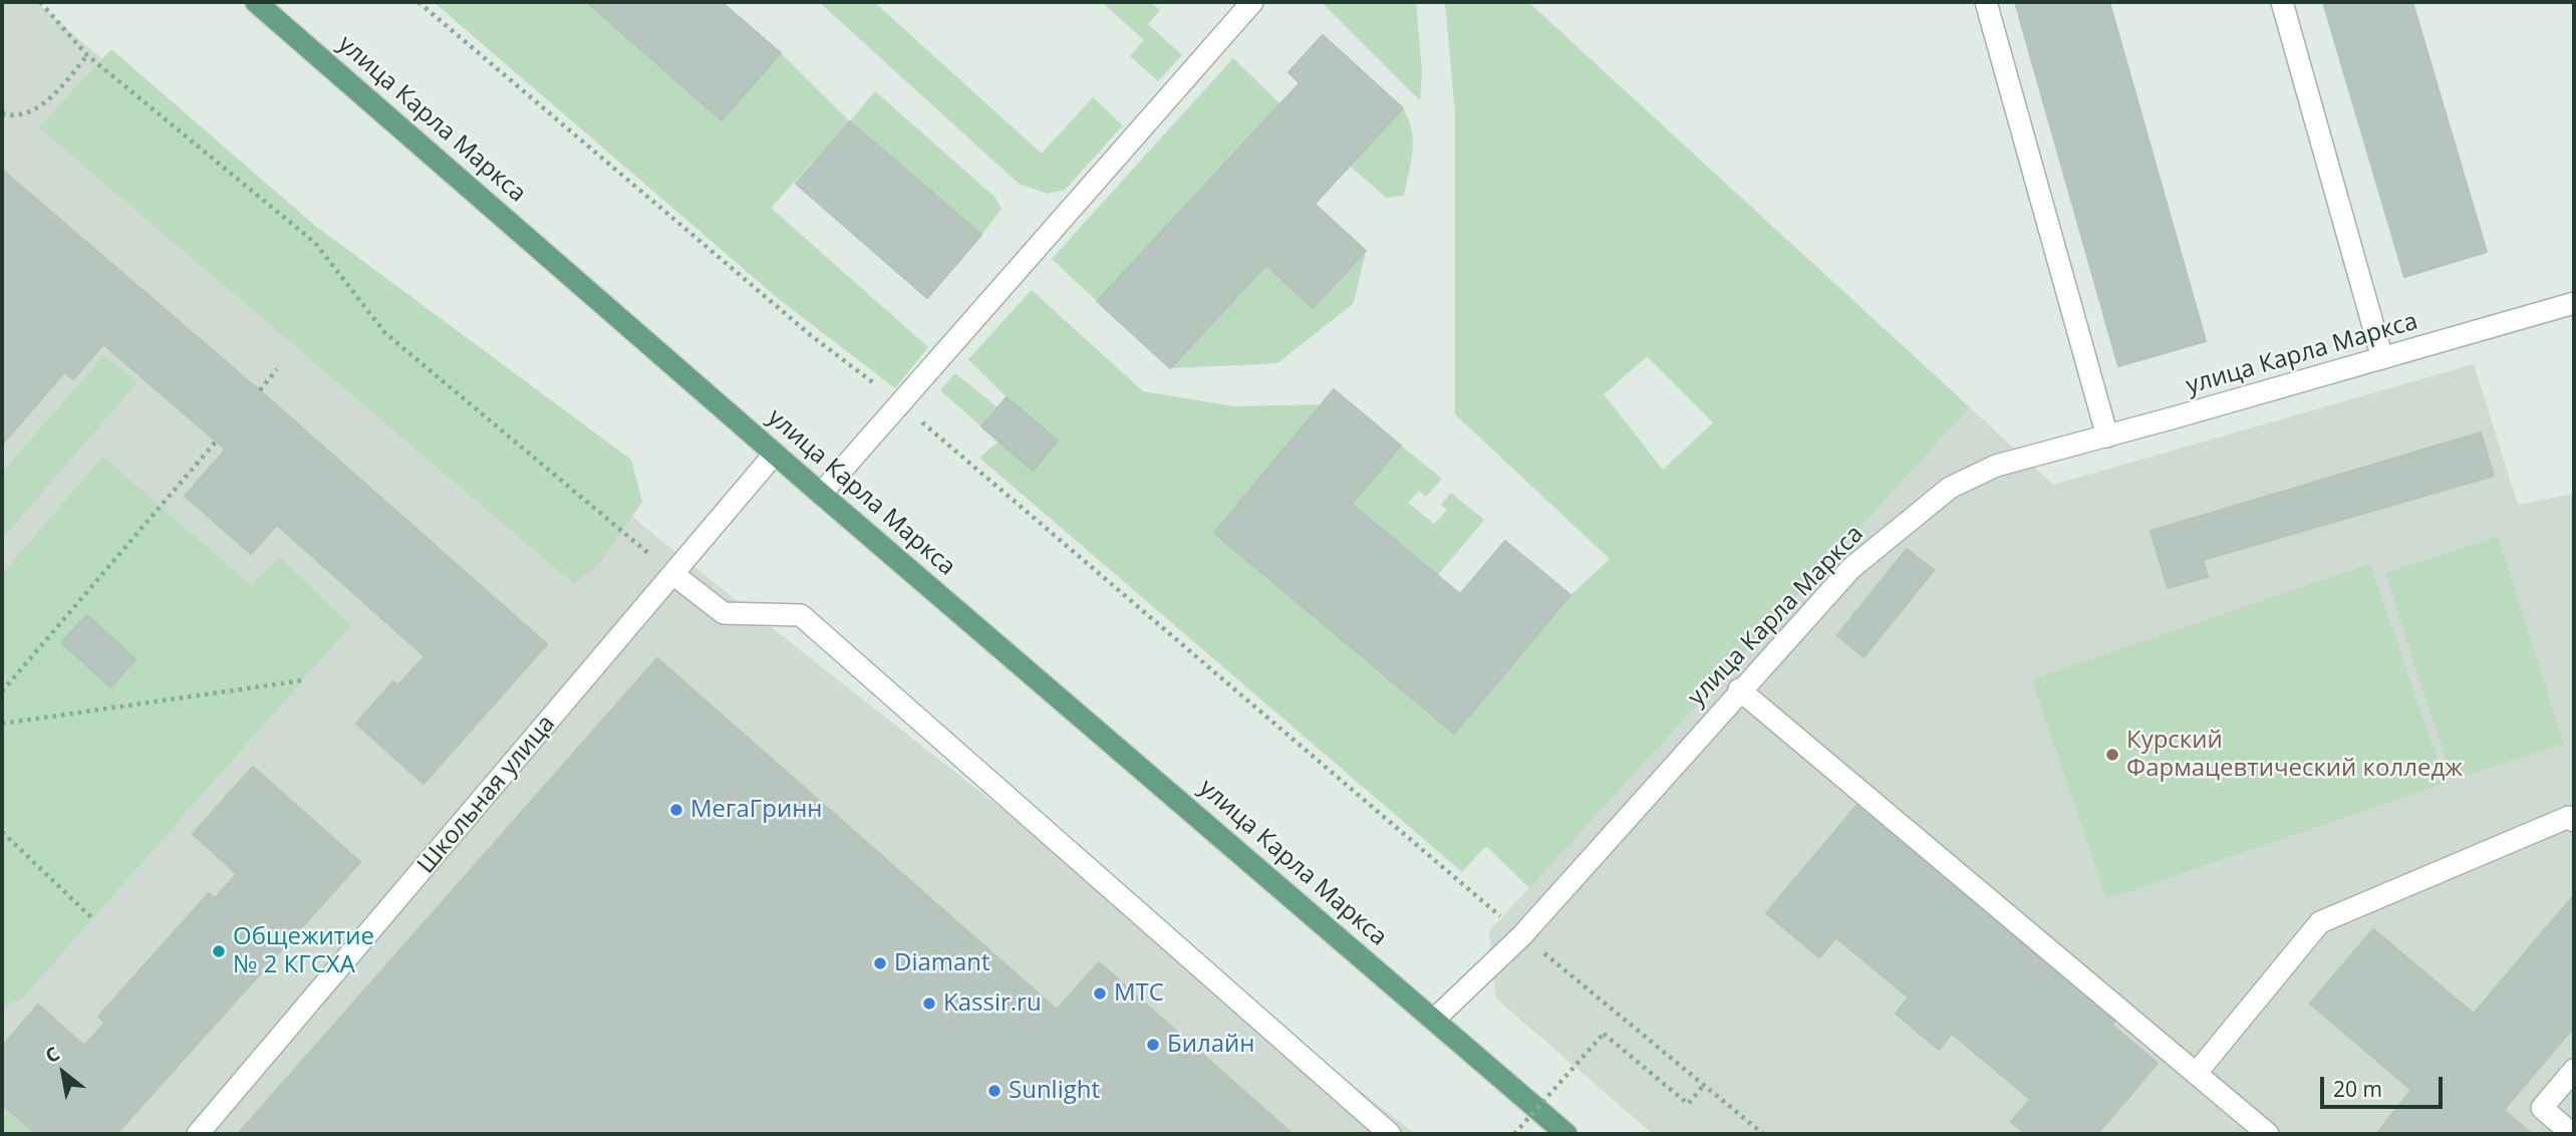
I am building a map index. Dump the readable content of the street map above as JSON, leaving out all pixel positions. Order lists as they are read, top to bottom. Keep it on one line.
{"streets":{"main road":["улица Карла Маркса"],"street":["Школьная улица"]},"crossings":[["улица Карла Маркса","Школьная улица"]],"places":["Курский Фармацевтический колледж","МегаГринн","Общежитие № 2 КГСХА","Diamant","МТС","Kassir.ru","Билайн","Sunlight"],"scale_bar":"20 m","north":"top left"}
